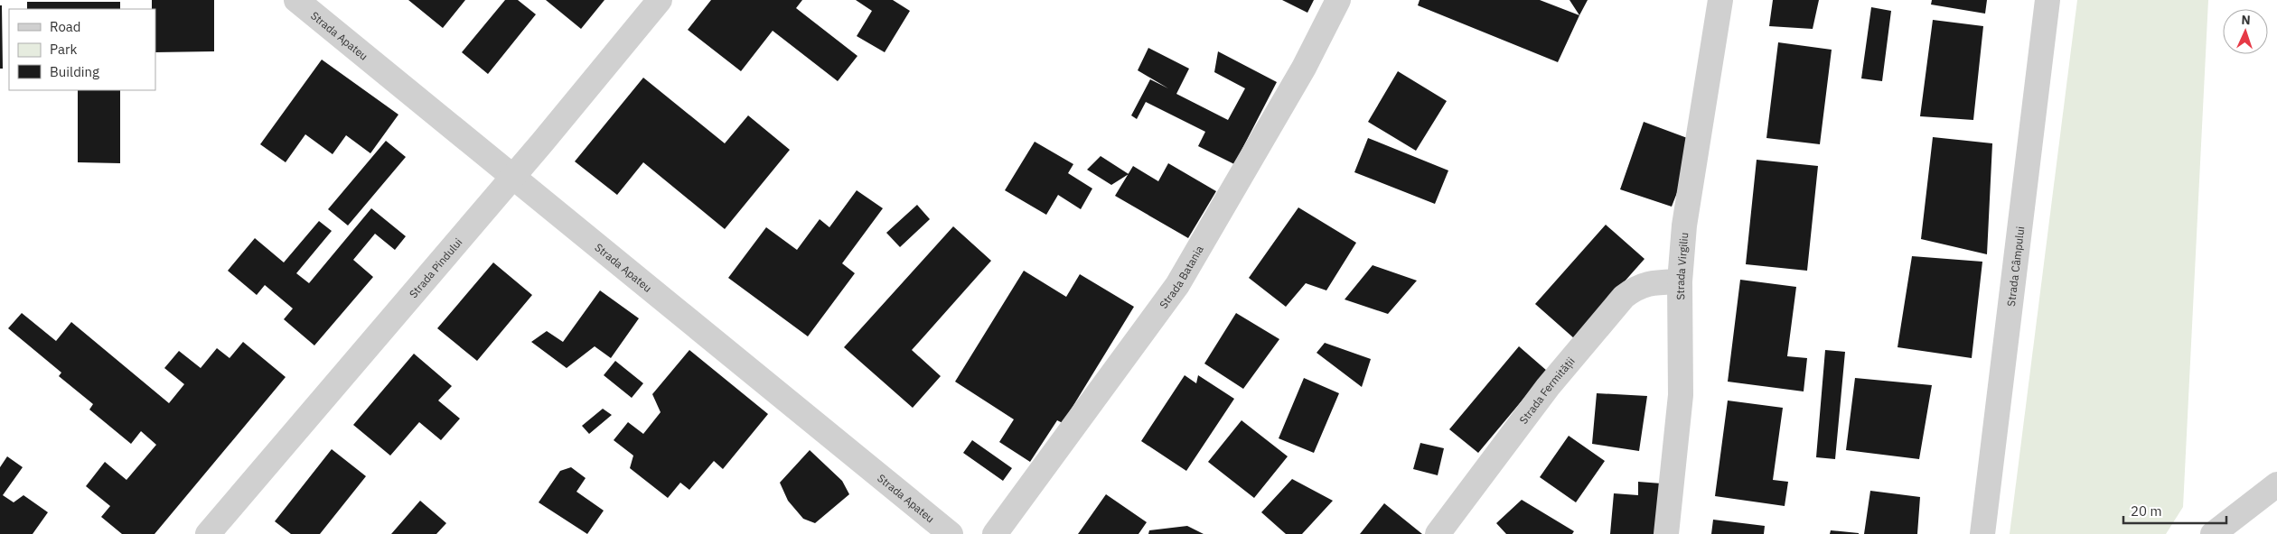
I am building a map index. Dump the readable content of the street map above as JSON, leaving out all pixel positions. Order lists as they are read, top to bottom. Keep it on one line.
{"streets":{"street":["Strada Apateu","Strada Virgiliu","Strada Câmpului","Strada Pindului","Strada Batania","Strada Fermității"]},"crossings":[["Strada Apateu","Strada Pindului"],["Strada Virgiliu","Strada Fermității"]],"legend":["Road","Park","Building"],"scale_bar":"20 m","north":"top"}
